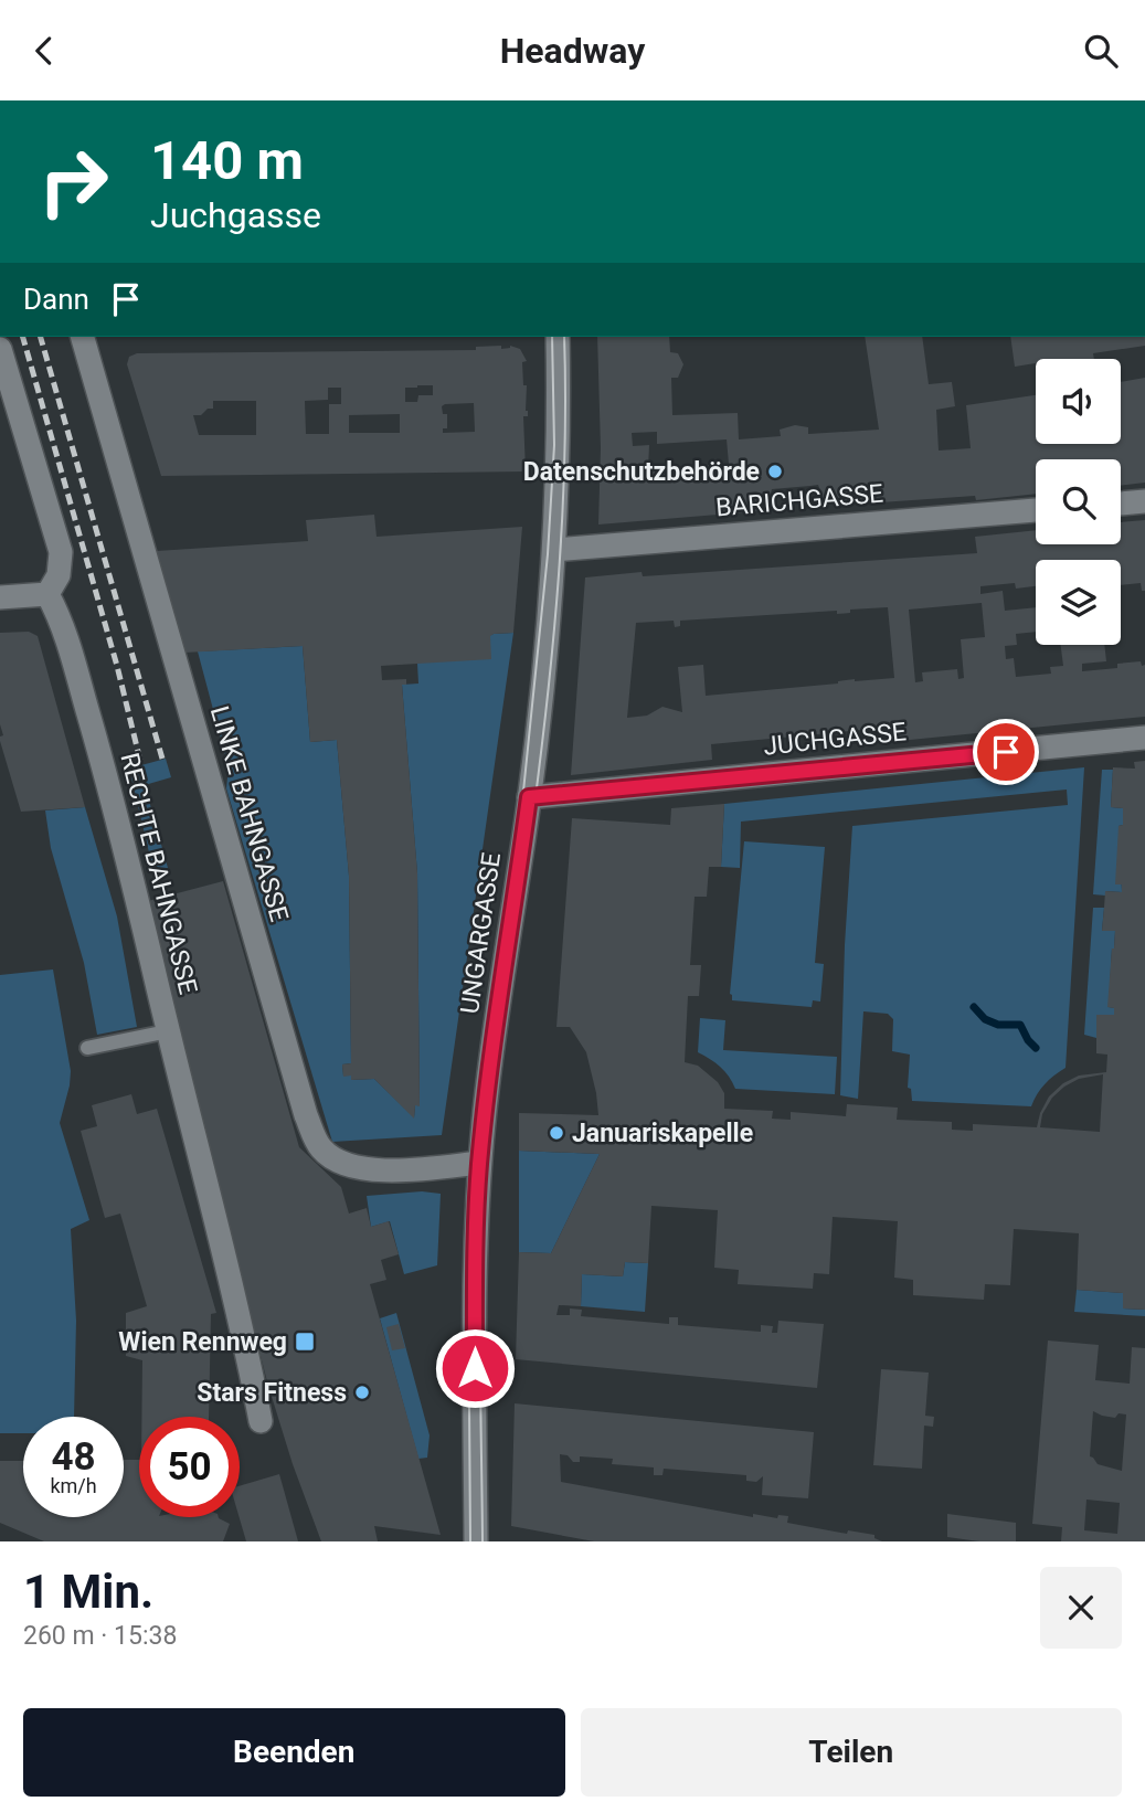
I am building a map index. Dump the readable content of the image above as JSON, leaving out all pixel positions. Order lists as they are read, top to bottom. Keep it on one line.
{"streets":{"street":["BARICHGASSE","JUCHGASSE","LINKE BAHNGASSE","RECHTE BAHNGASSE","UNGARGASSE"]},"crossings":[["BARICHGASSE","UNGARGASSE"],["JUCHGASSE","UNGARGASSE"],["LINKE BAHNGASSE","UNGARGASSE"]],"places":{"other":["Datenschutzbehörde","Januariskapelle","Stars Fitness"],"transit":["Wien Rennweg"]},"page":{"header":"Headway","turn":["140 m","Juchgasse"],"then":"Dann","speed":"48 km/h","limit":"50","heading":["1 Min.","260 m · 15:38"],"buttons":["Beenden","Teilen"]}}
